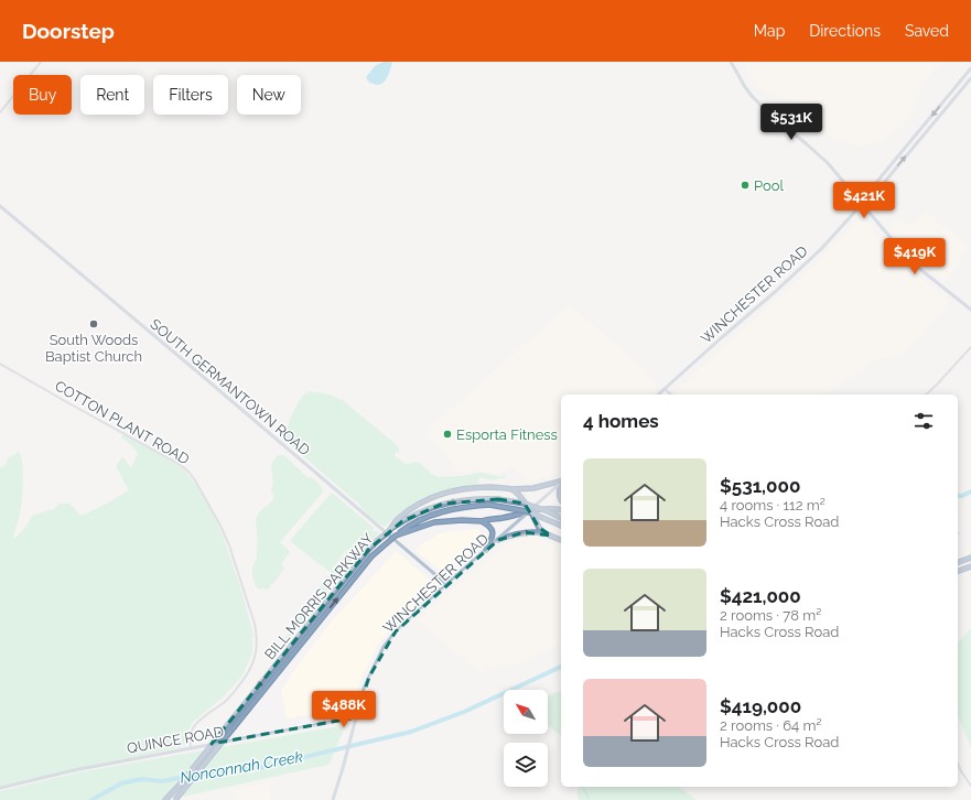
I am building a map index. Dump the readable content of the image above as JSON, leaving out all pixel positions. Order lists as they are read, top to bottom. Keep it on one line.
{"streets":{"highway":["BILL MORRIS PARKWAY"],"main road":["WINCHESTER ROAD","SOUTH GERMANTOWN ROAD","QUINCE ROAD"],"street":["COTTON PLANT ROAD"]},"crossings":[["WINCHESTER ROAD","SOUTH GERMANTOWN ROAD"],["WINCHESTER ROAD","QUINCE ROAD"],["COTTON PLANT ROAD","QUINCE ROAD"]],"water":["Nonconnah Creek"],"places":["Pool","South Woods Baptist Church","Esporta Fitness"],"north":"top left","page":{"header":"Doorstep","nav":["Map","Directions","Saved"],"chip":["Buy","Rent","Filters","New"],"price":["$531K","$421K","$419K","$488K"],"heading":"4 homes","list":[{"name":"$531,000","note":"4 rooms · 112 m² · Hacks Cross Road"},{"name":"$421,000","note":"2 rooms · 78 m² · Hacks Cross Road"},{"name":"$419,000","note":"2 rooms · 64 m² · Hacks Cross Road"}]}}
